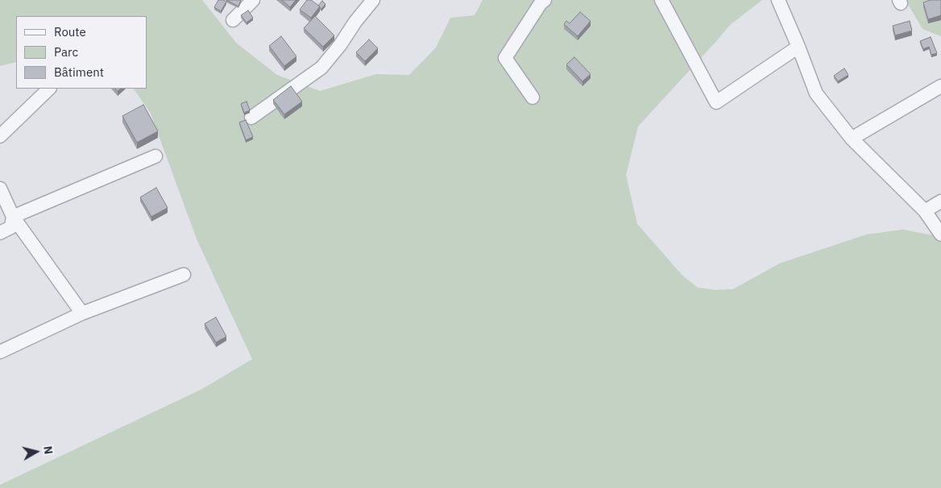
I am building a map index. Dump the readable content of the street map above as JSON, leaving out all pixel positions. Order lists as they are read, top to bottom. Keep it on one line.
{"legend":["Route","Parc","Bâtiment"],"north":"right"}
